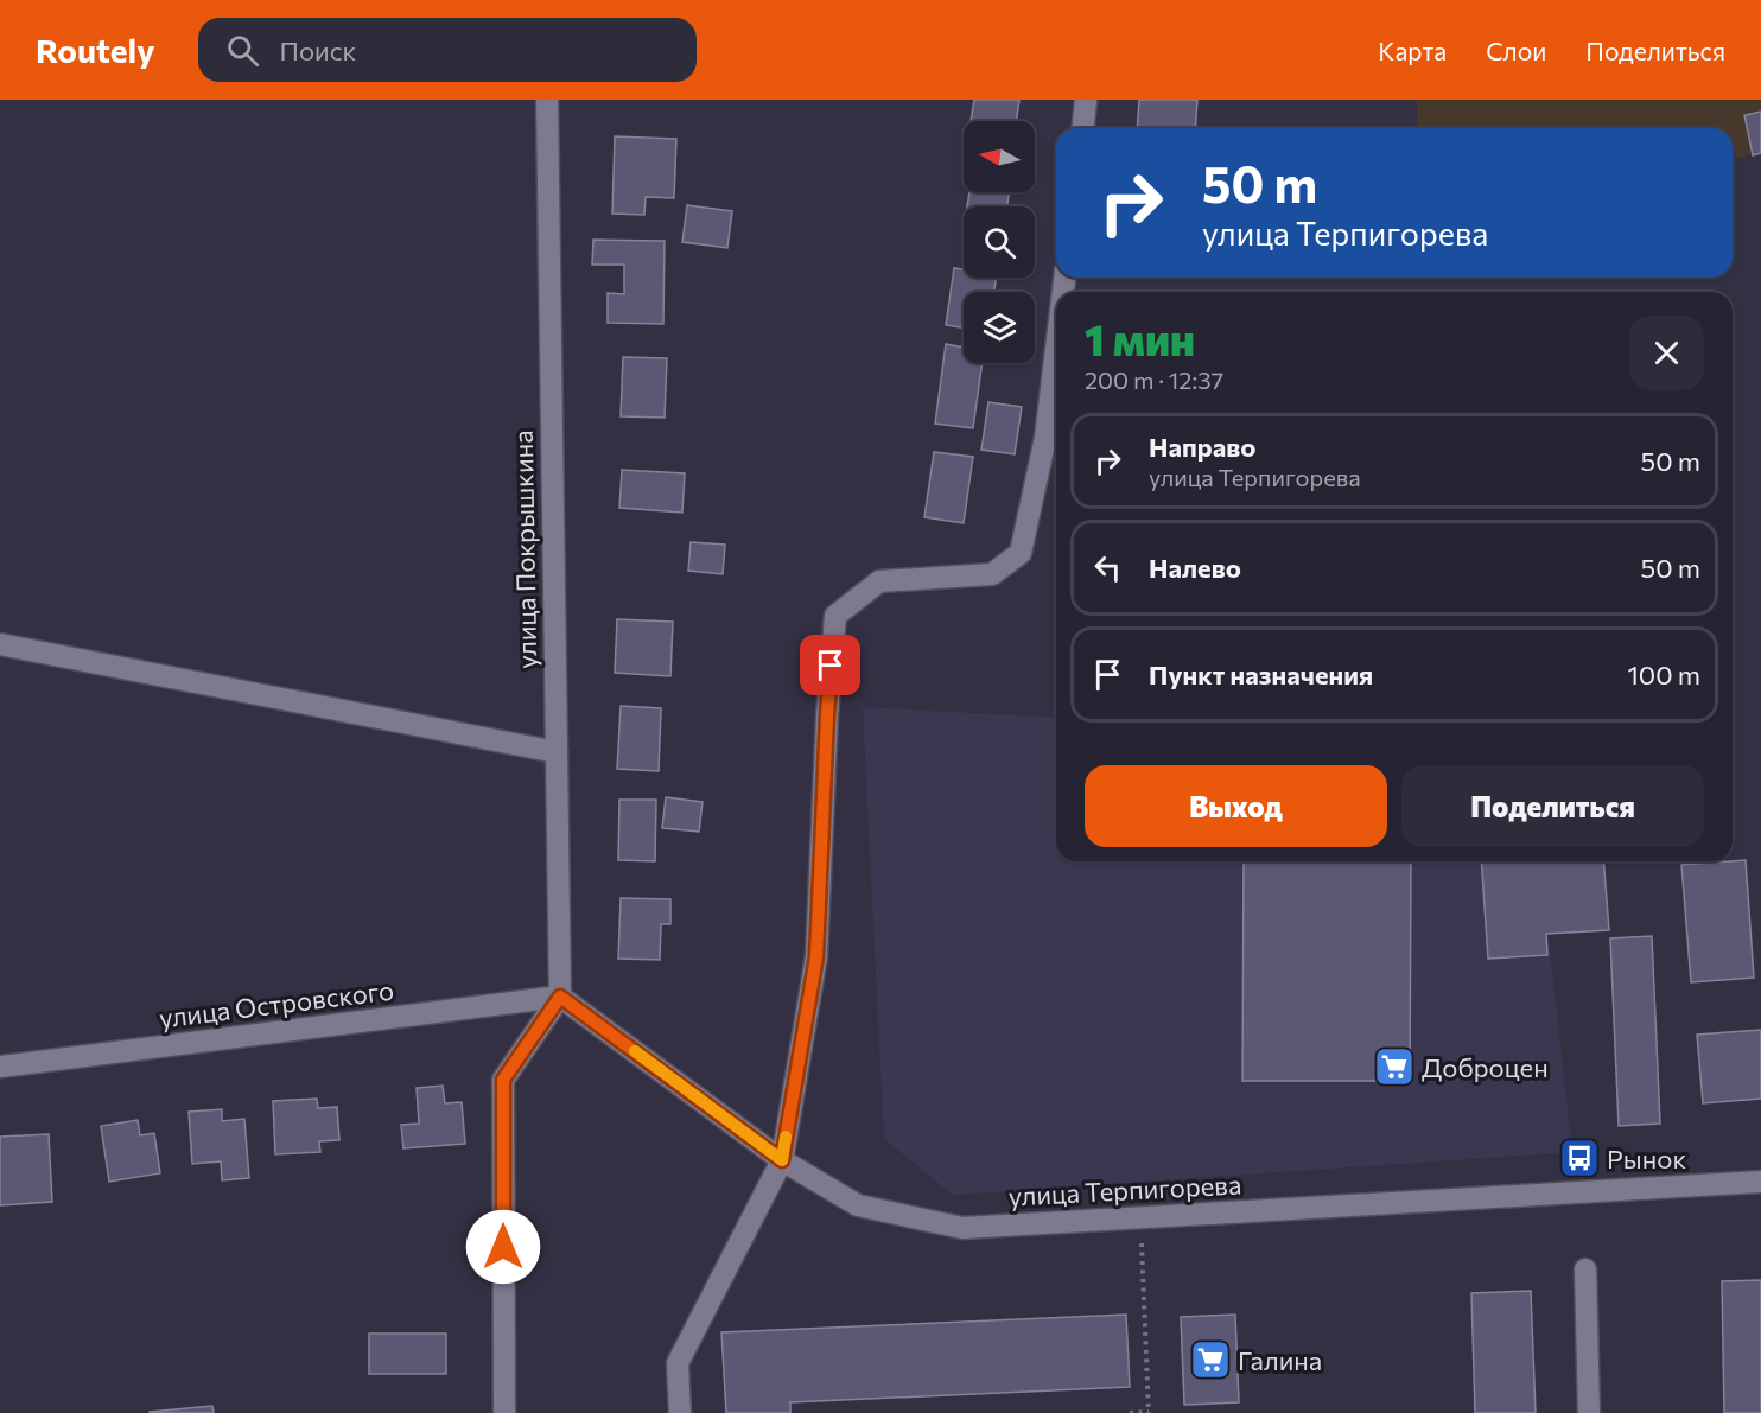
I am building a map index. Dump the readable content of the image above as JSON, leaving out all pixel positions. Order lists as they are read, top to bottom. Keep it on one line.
{"streets":{"street":["улица Покрышкина","улица Островского","улица Терпигорева"]},"crossings":[["улица Покрышкина","улица Островского"],["улица Покрышкина","улица Терпигорева"],["улица Островского","улица Терпигорева"]],"places":{"supermarket":["Доброцен","Галина"],"bus stop":["Рынок"]},"north":"left","page":{"header":"Routely","search":"Поиск","nav":["Карта","Слои","Поделиться"],"turn":["50 m","улица Терпигорева"],"heading":["1 мин","200 m · 12:37"],"list":[{"name":"Направо","note":"улица Терпигорева","value":"50 m"},{"name":"Налево","value":"50 m"},{"name":"Пункт назначения","value":"100 m"}],"buttons":["Выход","Поделиться"]}}
